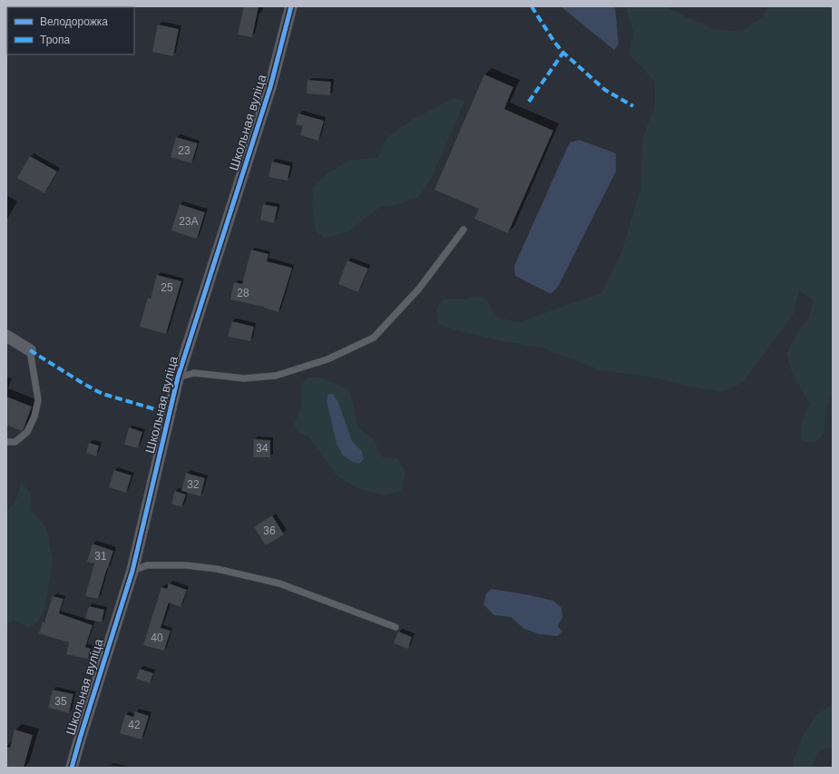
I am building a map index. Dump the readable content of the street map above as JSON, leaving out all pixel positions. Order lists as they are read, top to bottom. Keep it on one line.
{"streets":{"street":["Школьная вуліца"]},"house_numbers":["23","23А","25","28","34","32","36","31","40","35","42"],"legend":["Велодорожка","Тропа"]}
